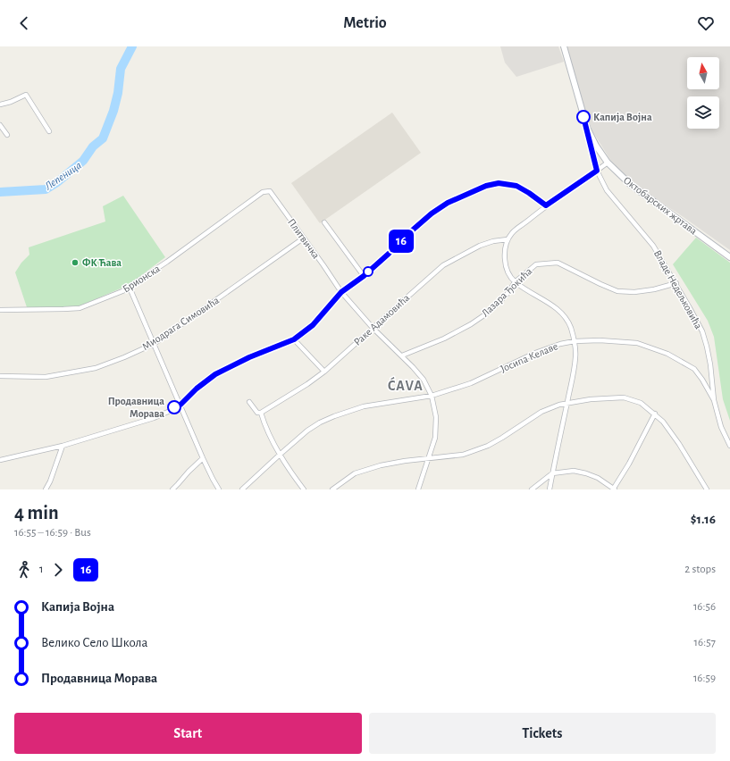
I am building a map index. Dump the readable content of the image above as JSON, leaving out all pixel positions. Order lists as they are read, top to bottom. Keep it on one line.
{"streets":{"street":["Октобарских жртава","Плитвичка","Брионска","Владе Недељковића","Лазара Ђокића","Раке Адамовића","Миодрага Симовића","Јосипа Келаве"]},"crossings":[["Плитвичка","Брионска"],["Плитвичка","Лазара Ђокића"],["Плитвичка","Раке Адамовића"],["Плитвичка","Миодрага Симовића"],["Плитвичка","Јосипа Келаве"],["Владе Недељковића","Лазара Ђокића"],["Владе Недељковића","Јосипа Келаве"]],"districts":["ĆAVA"],"water":["Лепеница"],"places":["Капија Војна","ФК Ћава","Продавница Морава"],"lines":["bus line 16"],"north":"top","page":{"header":"Metrio","on_map":"16","heading":["4 min","16:55 – 16:59 · Bus","$1.16"],"legs":["1","16","2 stops"],"list":[{"name":"Капија Војна","value":"16:56"},{"name":"Велико Село Школа","value":"16:57"},{"name":"Продавница Морава","value":"16:59"}],"buttons":["Start","Tickets"]}}
